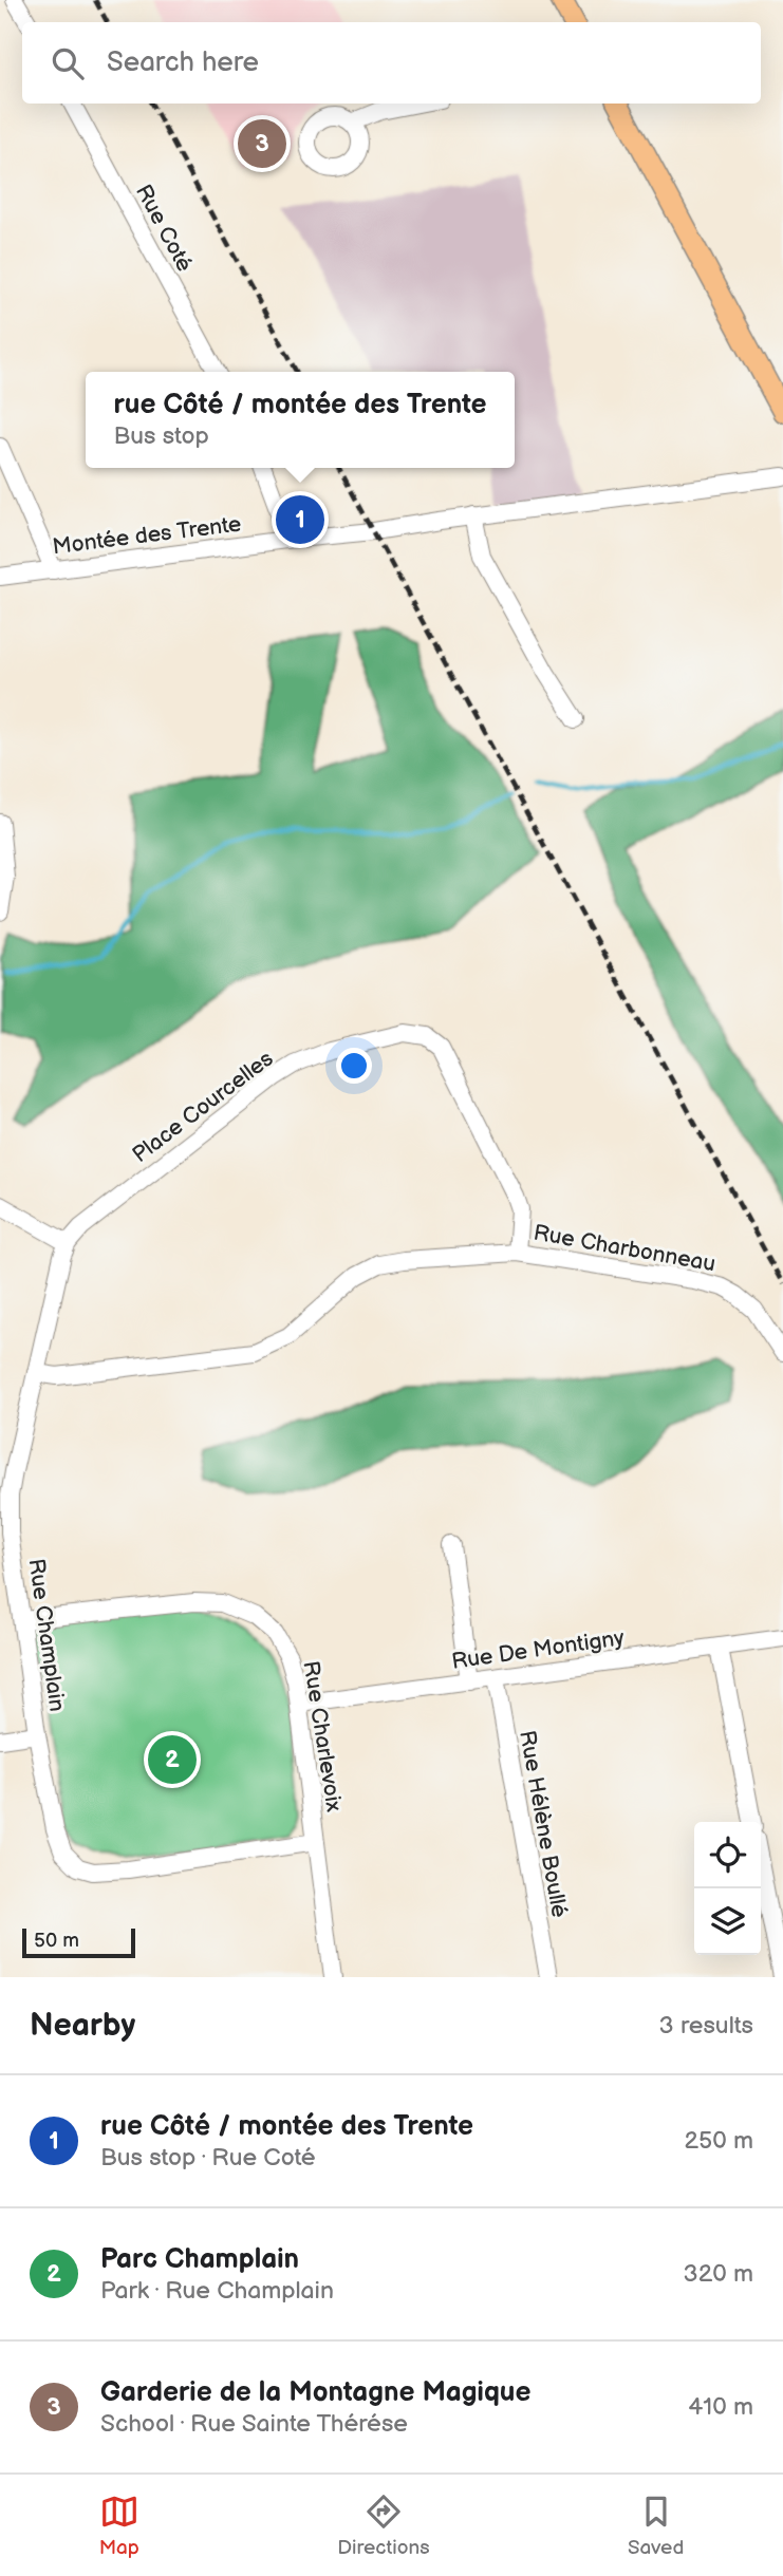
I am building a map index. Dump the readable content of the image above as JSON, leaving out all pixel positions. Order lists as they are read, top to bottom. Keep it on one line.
{"streets":{"street":["Rue Coté","Montée des Trente","Place Courcelles","Rue Charbonneau","Rue Champlain","Rue De Montigny","Rue Charlevoix","Rue Hélène Boullé"]},"crossings":[["Place Courcelles","Rue Charbonneau"],["Place Courcelles","Rue Champlain"],["Rue Champlain","Rue Charlevoix"],["Rue De Montigny","Rue Charlevoix"],["Rue De Montigny","Rue Hélène Boullé"]],"scale_bar":"50 m","page":{"search":"Search here","pins":["3","1","2"],"popup":["rue Côté / montée des Trente","Bus stop"],"scale":"50 m","heading":["Nearby","3 results"],"list":[{"mark":"1","name":"rue Côté / montée des Trente","note":"Bus stop · Rue Coté","value":"250 m"},{"mark":"2","name":"Parc Champlain","note":"Park · Rue Champlain","value":"320 m"},{"mark":"3","name":"Garderie de la Montagne Magique","note":"School · Rue Sainte Thérése","value":"410 m"}],"nav":["Map","Directions","Saved"]}}
